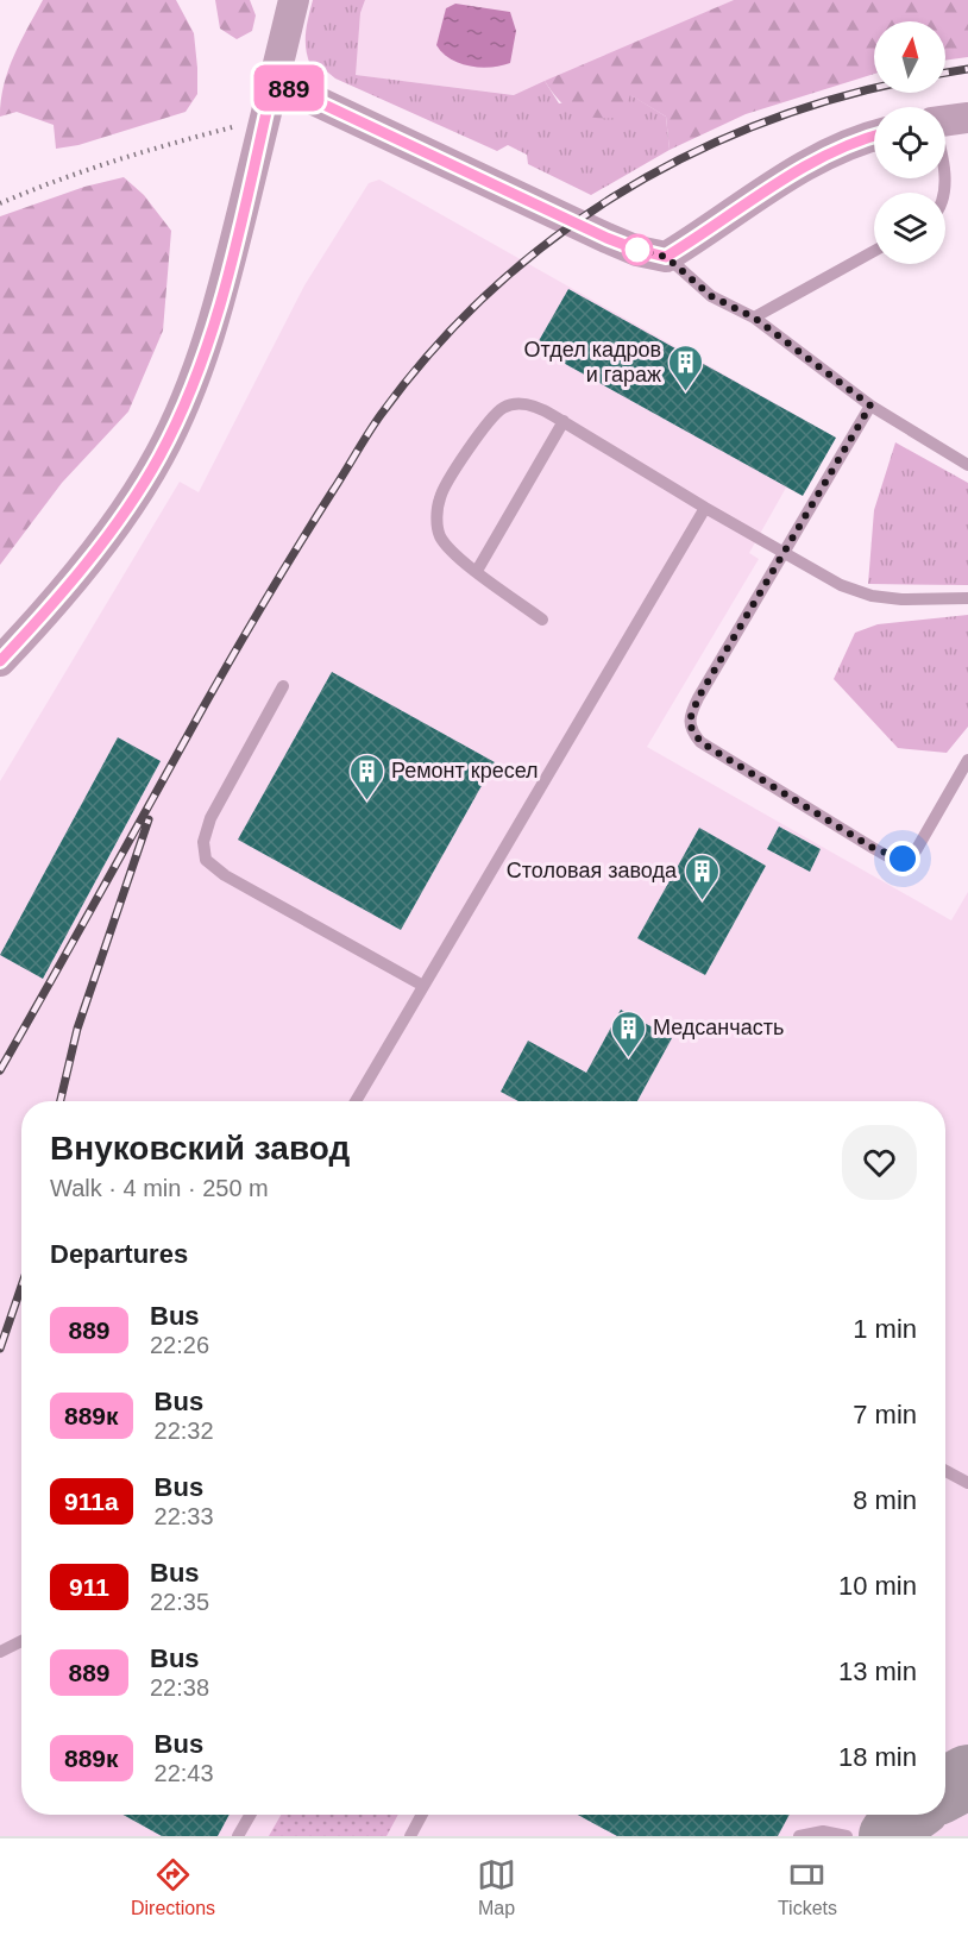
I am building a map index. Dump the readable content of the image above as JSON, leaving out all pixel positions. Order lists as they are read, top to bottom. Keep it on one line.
{"places":{"building":["Отдел кадров и гараж","Ремонт кресел","Столовая завода","Медсанчасть"]},"lines":["bus line 889"],"north":"top","page":{"on_map":"889","heading":[["Внуковский завод","Walk · 4 min · 250 m"],"Departures"],"list":[{"mark":"889","name":"Bus","note":"22:26","value":"1 min"},{"mark":"889к","name":"Bus","note":"22:32","value":"7 min"},{"mark":"911а","name":"Bus","note":"22:33","value":"8 min"},{"mark":"911","name":"Bus","note":"22:35","value":"10 min"},{"mark":"889","name":"Bus","note":"22:38","value":"13 min"},{"mark":"889к","name":"Bus","note":"22:43","value":"18 min"}],"tabs":["Directions","Map","Tickets"]}}
